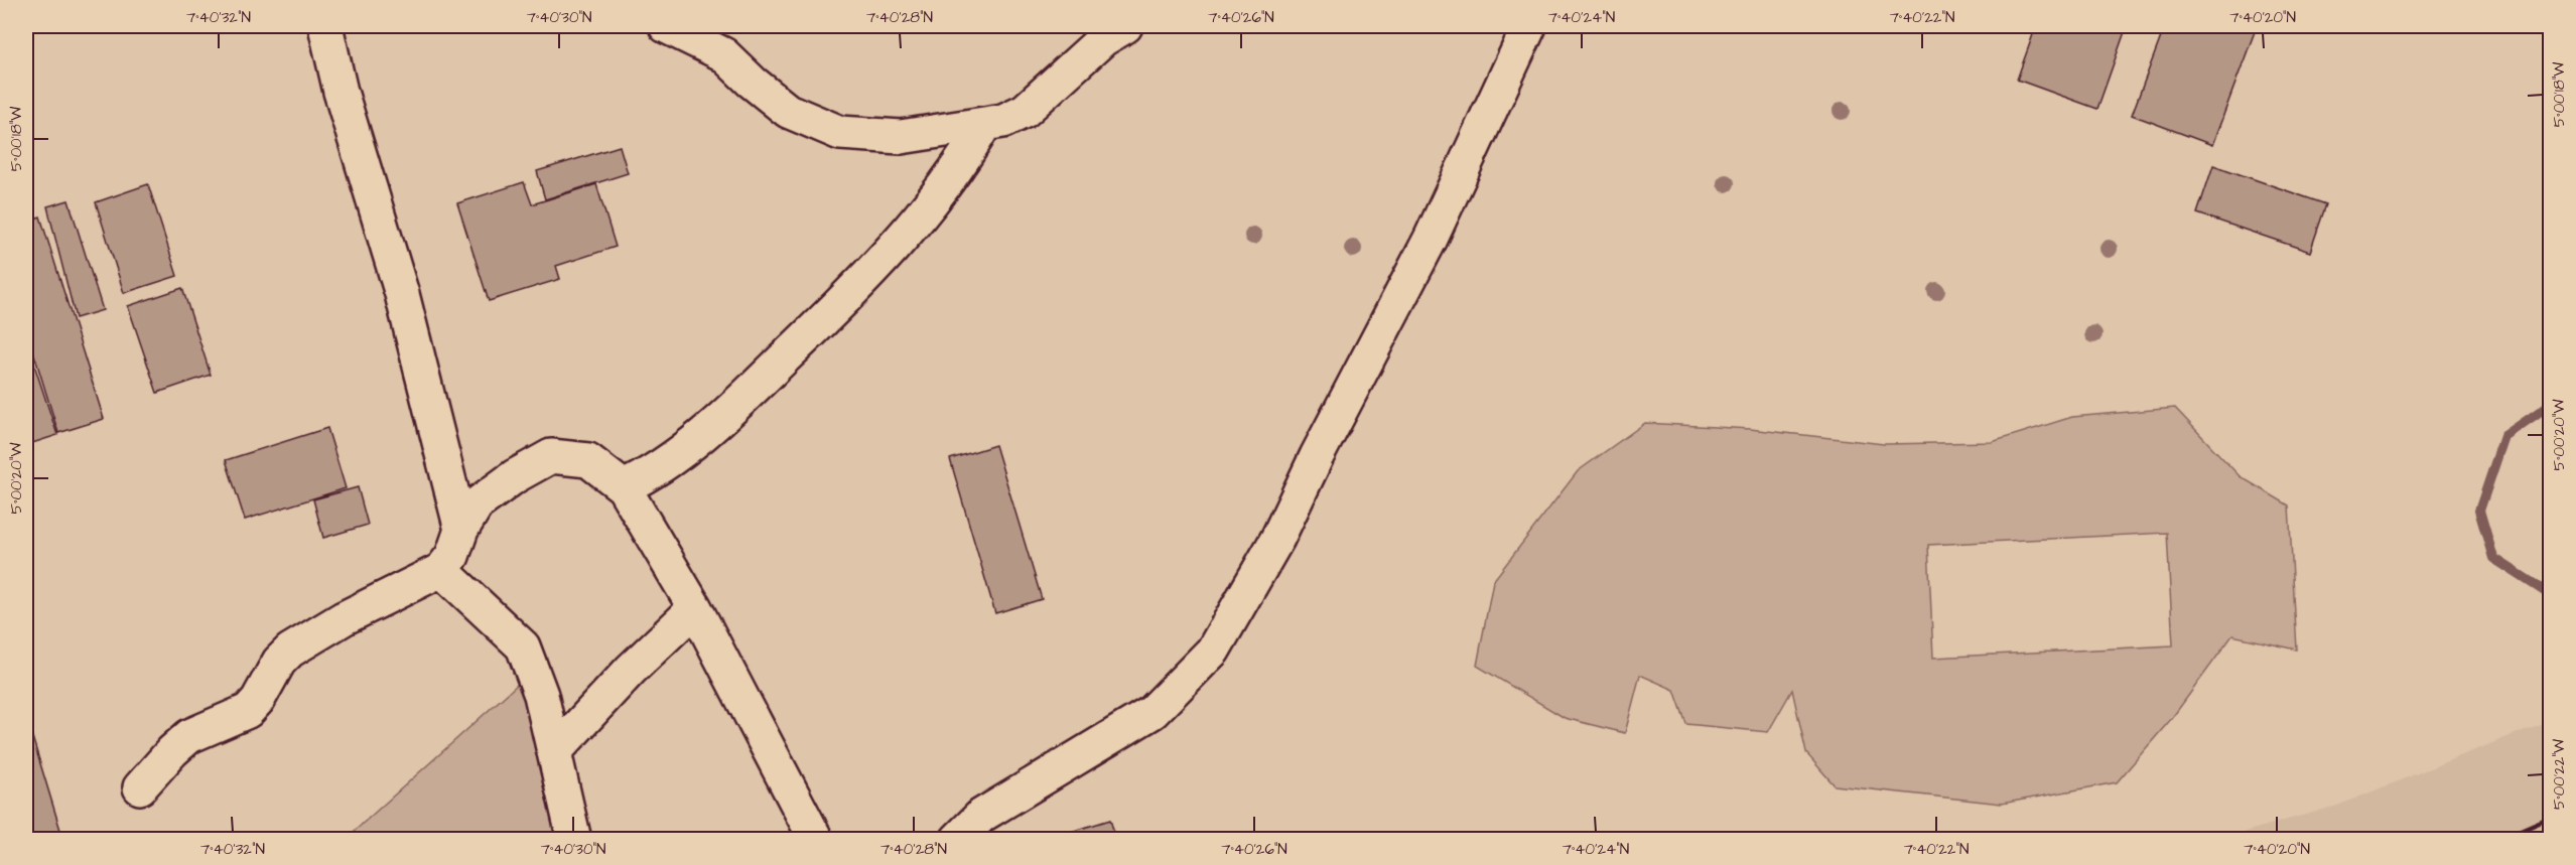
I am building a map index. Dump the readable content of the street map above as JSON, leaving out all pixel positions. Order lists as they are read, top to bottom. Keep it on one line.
{"coordinates":["7°40'32\"N","7°40'30\"N","7°40'28\"N","7°40'26\"N","7°40'24\"N","7°40'22\"N","7°40'20\"N","5°00'18\"W","5°00'20\"W","5°00'22\"W"]}
